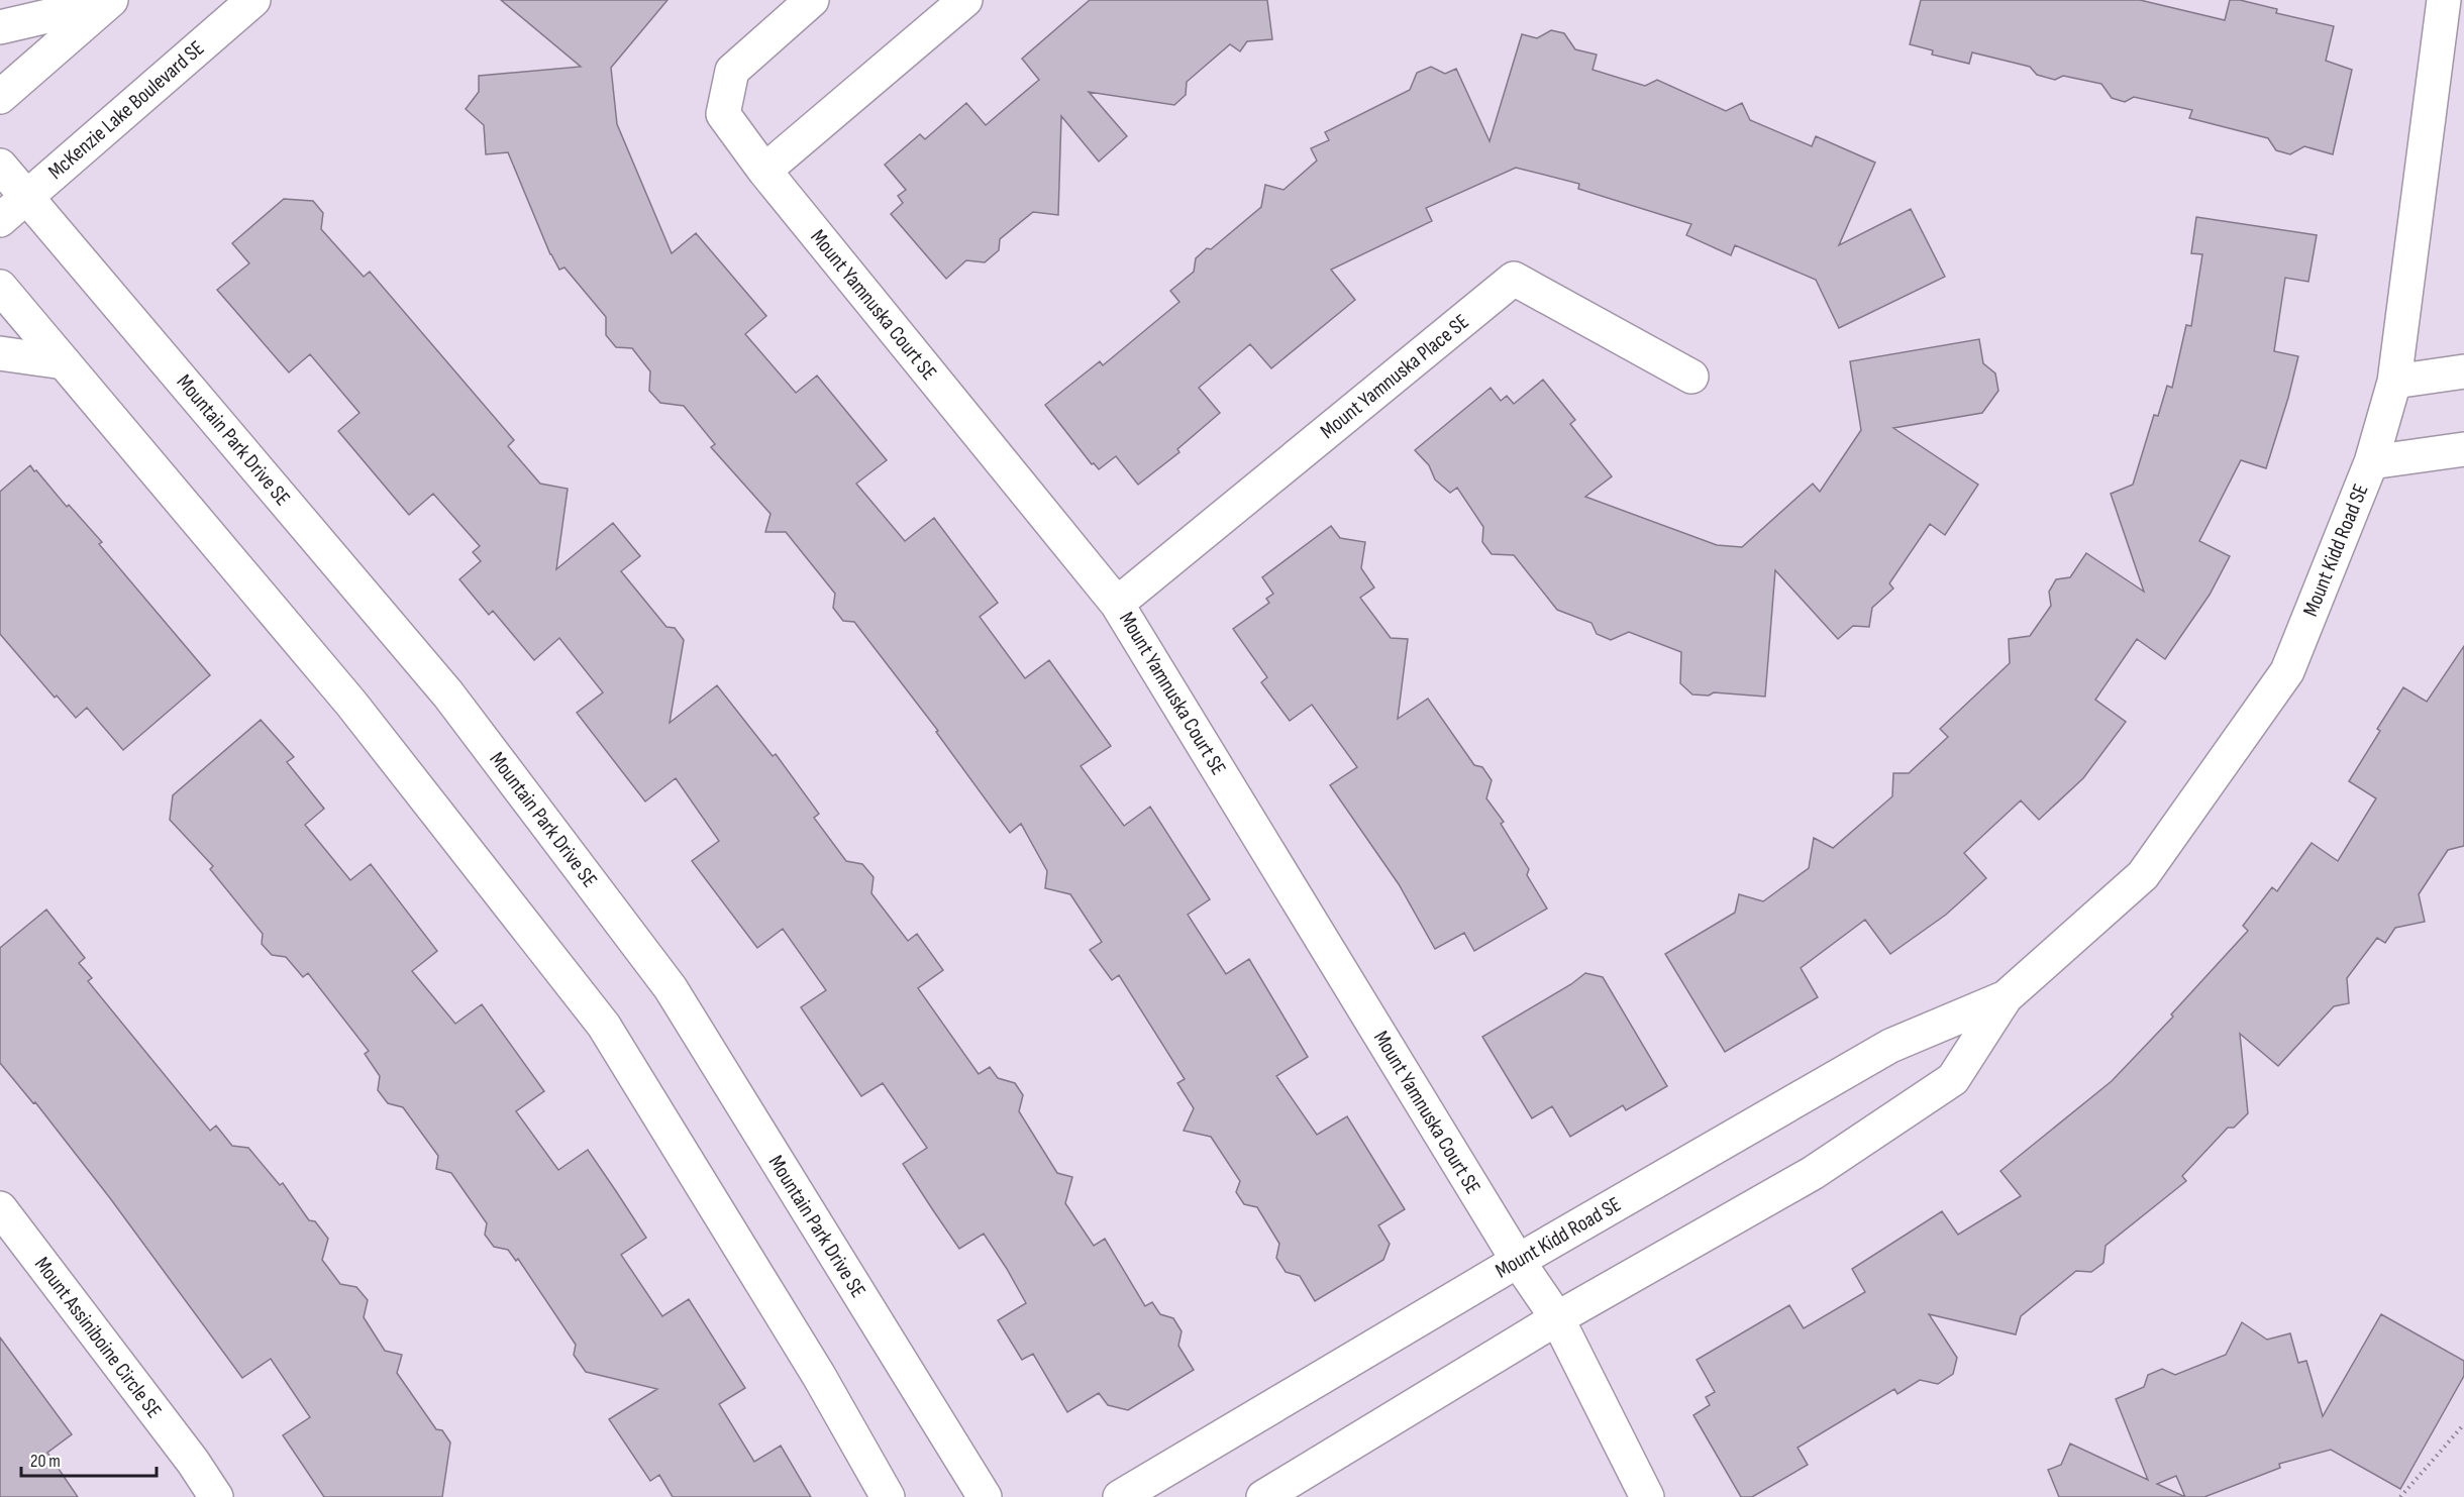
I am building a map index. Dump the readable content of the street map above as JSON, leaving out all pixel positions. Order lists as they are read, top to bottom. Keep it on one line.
{"streets":{"street":["McKenzie Lake Boulevard SE","Mount Yamnuska Court SE","Mount Yamnuska Place SE","Mountain Park Drive SE","Mount Kidd Road SE","Mount Assiniboine Circle SE"]},"crossings":[["McKenzie Lake Boulevard SE","Mountain Park Drive SE"],["Mount Yamnuska Court SE","Mount Yamnuska Place SE"],["Mount Yamnuska Court SE","Mount Kidd Road SE"]],"scale_bar":"20 m"}
